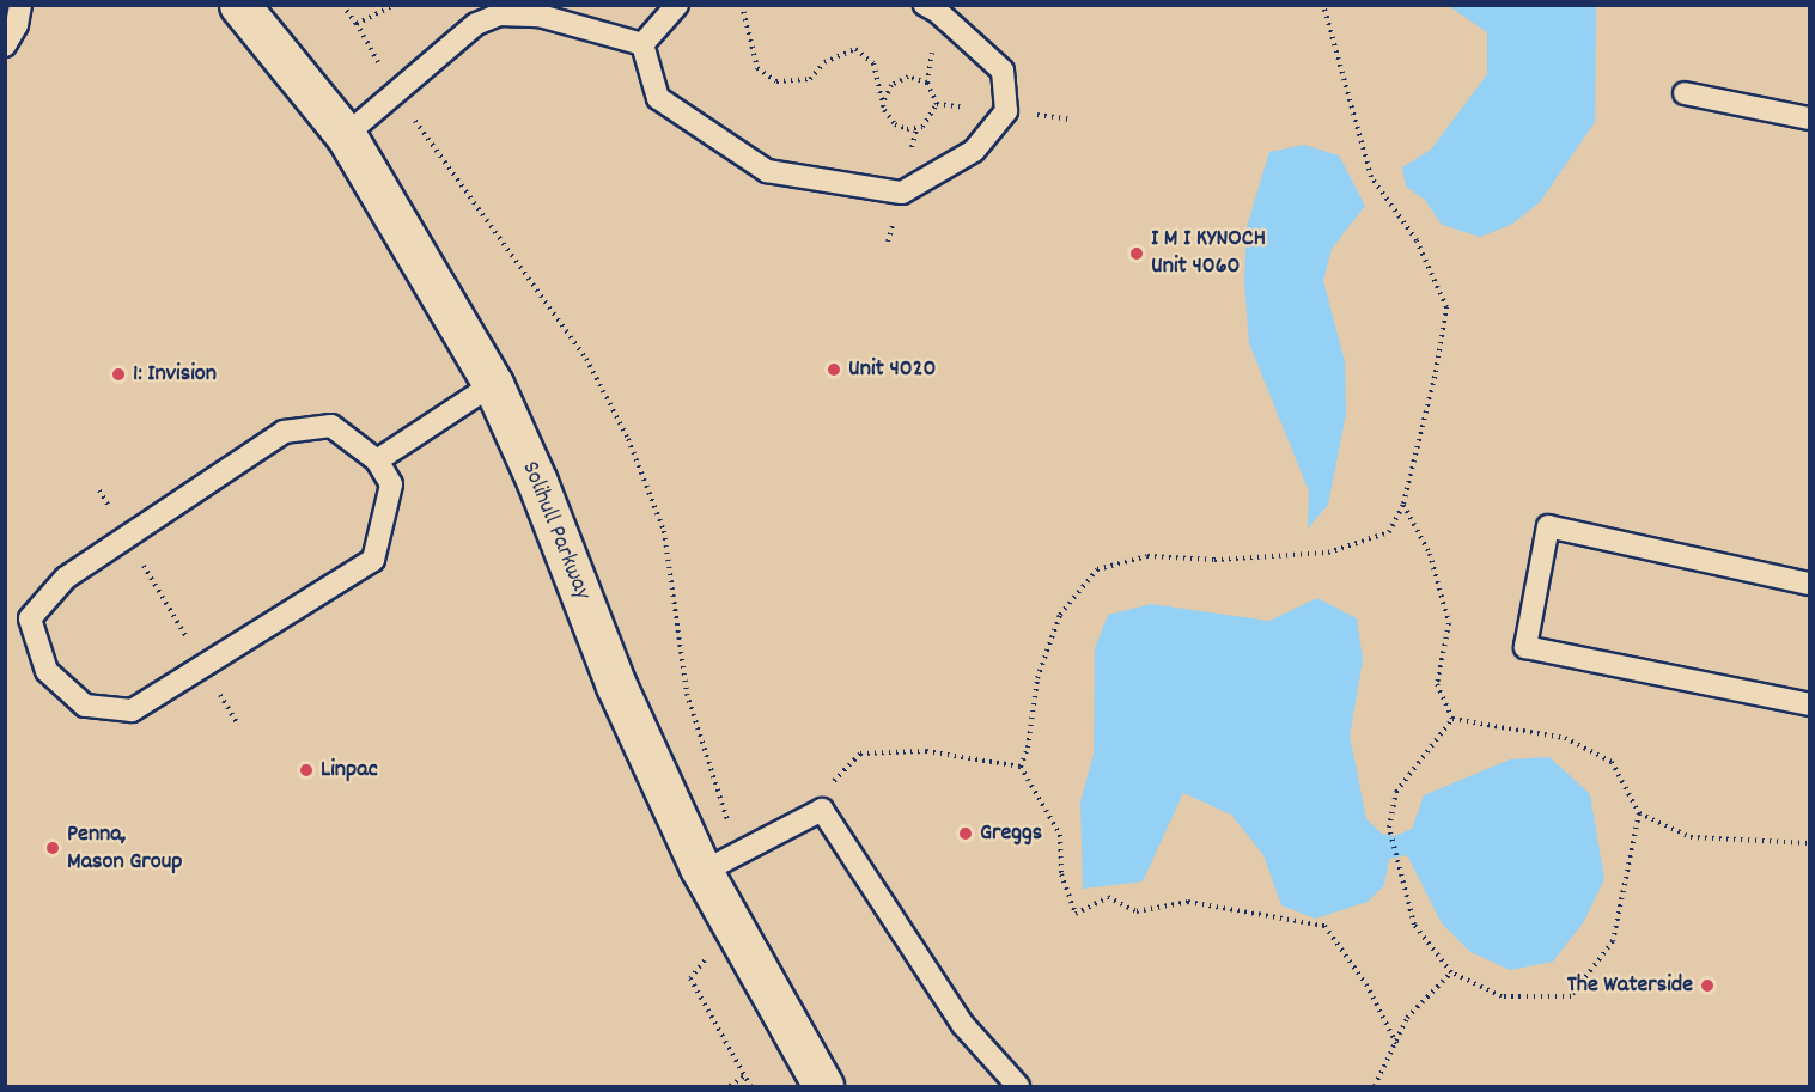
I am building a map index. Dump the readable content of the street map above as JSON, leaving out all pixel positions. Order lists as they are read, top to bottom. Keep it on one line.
{"streets":{"street":["Solihull Parkway"]},"places":["I M I KYNOCH Unit 4060","Unit 4020","1: Invision","Linpac","Greggs","Penna, Mason Group","The Waterside"]}
